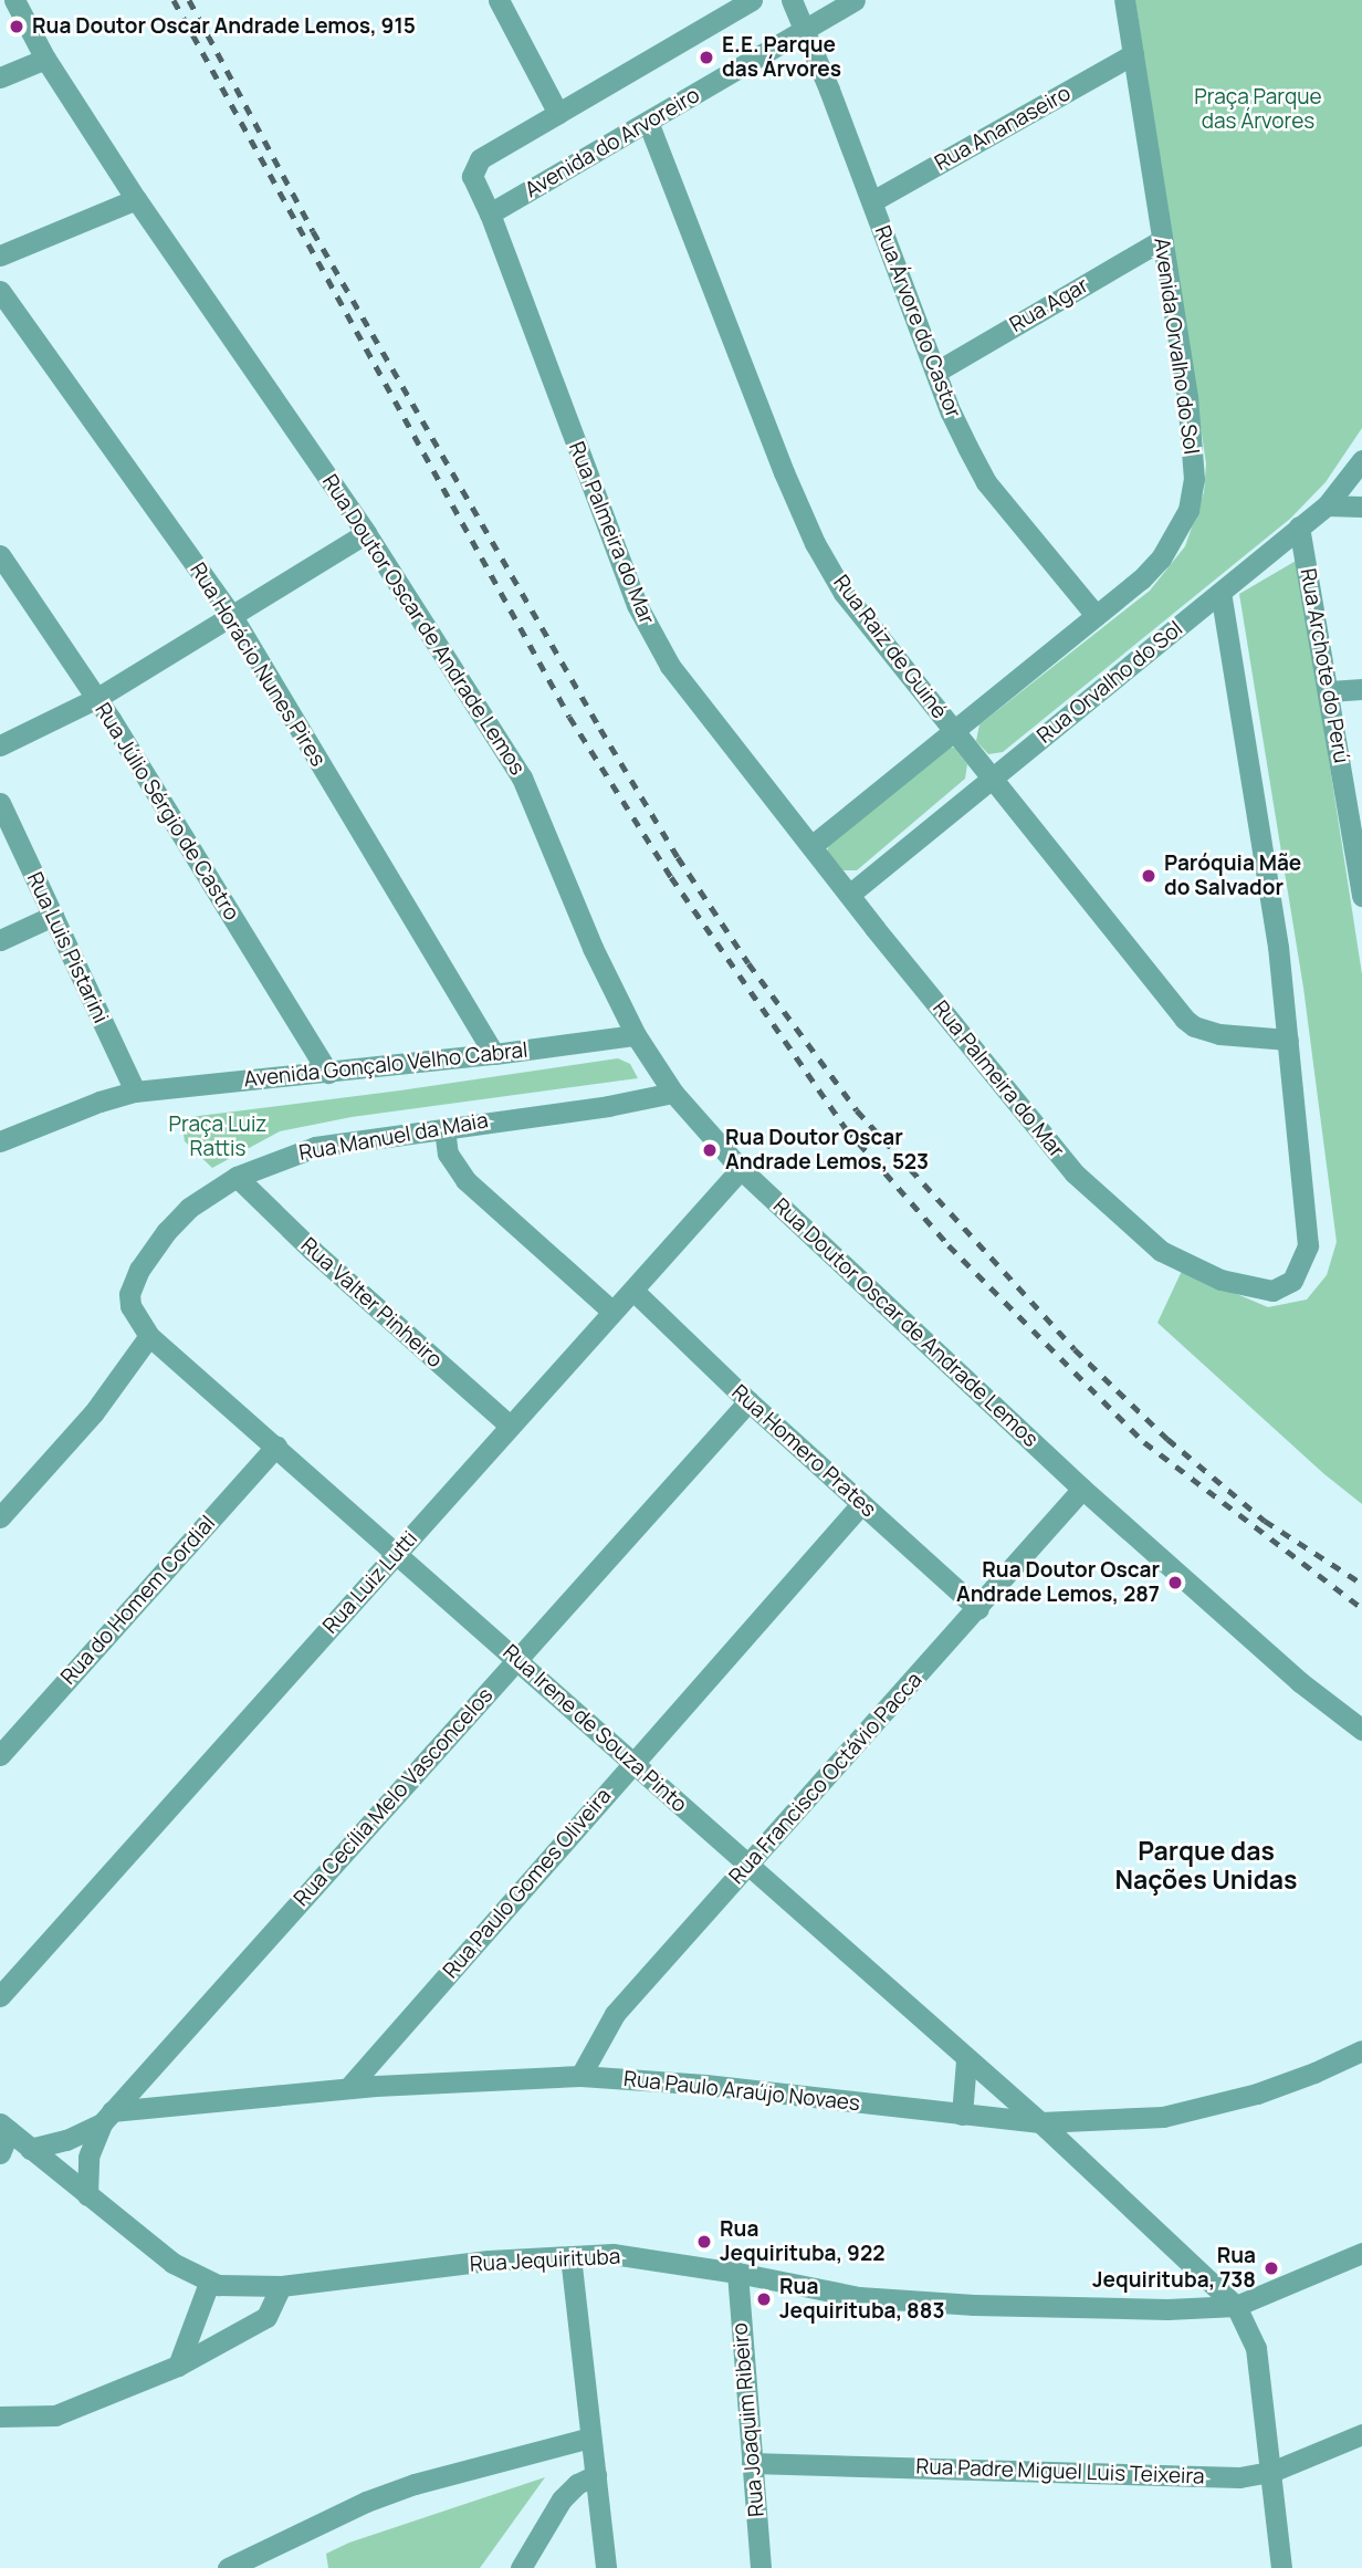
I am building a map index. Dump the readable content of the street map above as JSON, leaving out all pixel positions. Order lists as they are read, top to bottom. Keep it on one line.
{"streets":{"street":["Rua Ananaseiro","Avenida do Arvoreiro","Rua Agar","Rua Árvore do Castor","Avenida Orvalho do Sol","Rua Palmeira do Mar","Rua Doutor Oscar de Andrade Lemos","Rua Raiz de Guiné","Rua Horácio Nunes Pires","Rua Archote do Perú","Rua Orvalho do Sol","Rua Júlio Sérgio de Castro","Rua Luis Pistarini","Avenida Gonçalo Velho Cabral","Rua Manuel da Maia","Rua Valter Pinheiro","Rua Homero Prates","Rua Luiz Lutti","Rua do Homem Cordial","Rua Irene de Souza Pinto","Rua Francisco Octávio Pacca","Rua Cecília Melo Vasconcelos","Rua Paulo Gomes Oliveira","Rua Paulo Araújo Novaes","Rua Jequirituba","Rua Joaquim Ribeiro","Rua Padre Miguel Luis Teixeira"]},"crossings":[["Rua Ananaseiro","Rua Árvore do Castor"],["Rua Ananaseiro","Avenida Orvalho do Sol"],["Avenida do Arvoreiro","Rua Árvore do Castor"],["Avenida do Arvoreiro","Rua Palmeira do Mar"],["Avenida do Arvoreiro","Rua Raiz de Guiné"],["Rua Agar","Rua Árvore do Castor"],["Rua Agar","Avenida Orvalho do Sol"],["Rua Árvore do Castor","Avenida Orvalho do Sol"],["Avenida Orvalho do Sol","Rua Palmeira do Mar"],["Avenida Orvalho do Sol","Rua Raiz de Guiné"],["Rua Palmeira do Mar","Rua Raiz de Guiné"],["Rua Palmeira do Mar","Rua Orvalho do Sol"],["Rua Doutor Oscar de Andrade Lemos","Avenida Gonçalo Velho Cabral"],["Rua Doutor Oscar de Andrade Lemos","Rua Manuel da Maia"],["Rua Doutor Oscar de Andrade Lemos","Rua Luiz Lutti"],["Rua Doutor Oscar de Andrade Lemos","Rua Francisco Octávio Pacca"],["Rua Raiz de Guiné","Rua Orvalho do Sol"],["Rua Horácio Nunes Pires","Avenida Gonçalo Velho Cabral"],["Rua Archote do Perú","Rua Orvalho do Sol"],["Rua Júlio Sérgio de Castro","Avenida Gonçalo Velho Cabral"],["Rua Luis Pistarini","Avenida Gonçalo Velho Cabral"],["Rua Manuel da Maia","Rua Valter Pinheiro"],["Rua Manuel da Maia","Rua Irene de Souza Pinto"],["Rua Valter Pinheiro","Rua Luiz Lutti"],["Rua Homero Prates","Rua Luiz Lutti"],["Rua Homero Prates","Rua Francisco Octávio Pacca"],["Rua Homero Prates","Rua Cecília Melo Vasconcelos"],["Rua Homero Prates","Rua Paulo Gomes Oliveira"],["Rua Luiz Lutti","Rua Irene de Souza Pinto"],["Rua do Homem Cordial","Rua Irene de Souza Pinto"],["Rua Irene de Souza Pinto","Rua Francisco Octávio Pacca"],["Rua Irene de Souza Pinto","Rua Cecília Melo Vasconcelos"],["Rua Irene de Souza Pinto","Rua Paulo Gomes Oliveira"],["Rua Irene de Souza Pinto","Rua Paulo Araújo Novaes"],["Rua Irene de Souza Pinto","Rua Jequirituba"],["Rua Francisco Octávio Pacca","Rua Paulo Araújo Novaes"],["Rua Cecília Melo Vasconcelos","Rua Paulo Araújo Novaes"],["Rua Cecília Melo Vasconcelos","Rua Jequirituba"],["Rua Paulo Gomes Oliveira","Rua Paulo Araújo Novaes"],["Rua Jequirituba","Rua Joaquim Ribeiro"],["Rua Joaquim Ribeiro","Rua Padre Miguel Luis Teixeira"]],"districts":["Parque das Nações Unidas"],"parks":["Praça Parque das Árvores","Praça Luiz Rattis"],"places":["Rua Doutor Oscar Andrade Lemos, 915","E.E. Parque das Árvores","Paróquia Mãe do Salvador","Rua Doutor Oscar Andrade Lemos, 523","Rua Doutor Oscar Andrade Lemos, 287","Rua Jequirituba, 922","Rua Jequirituba, 738","Rua Jequirituba, 883"]}
